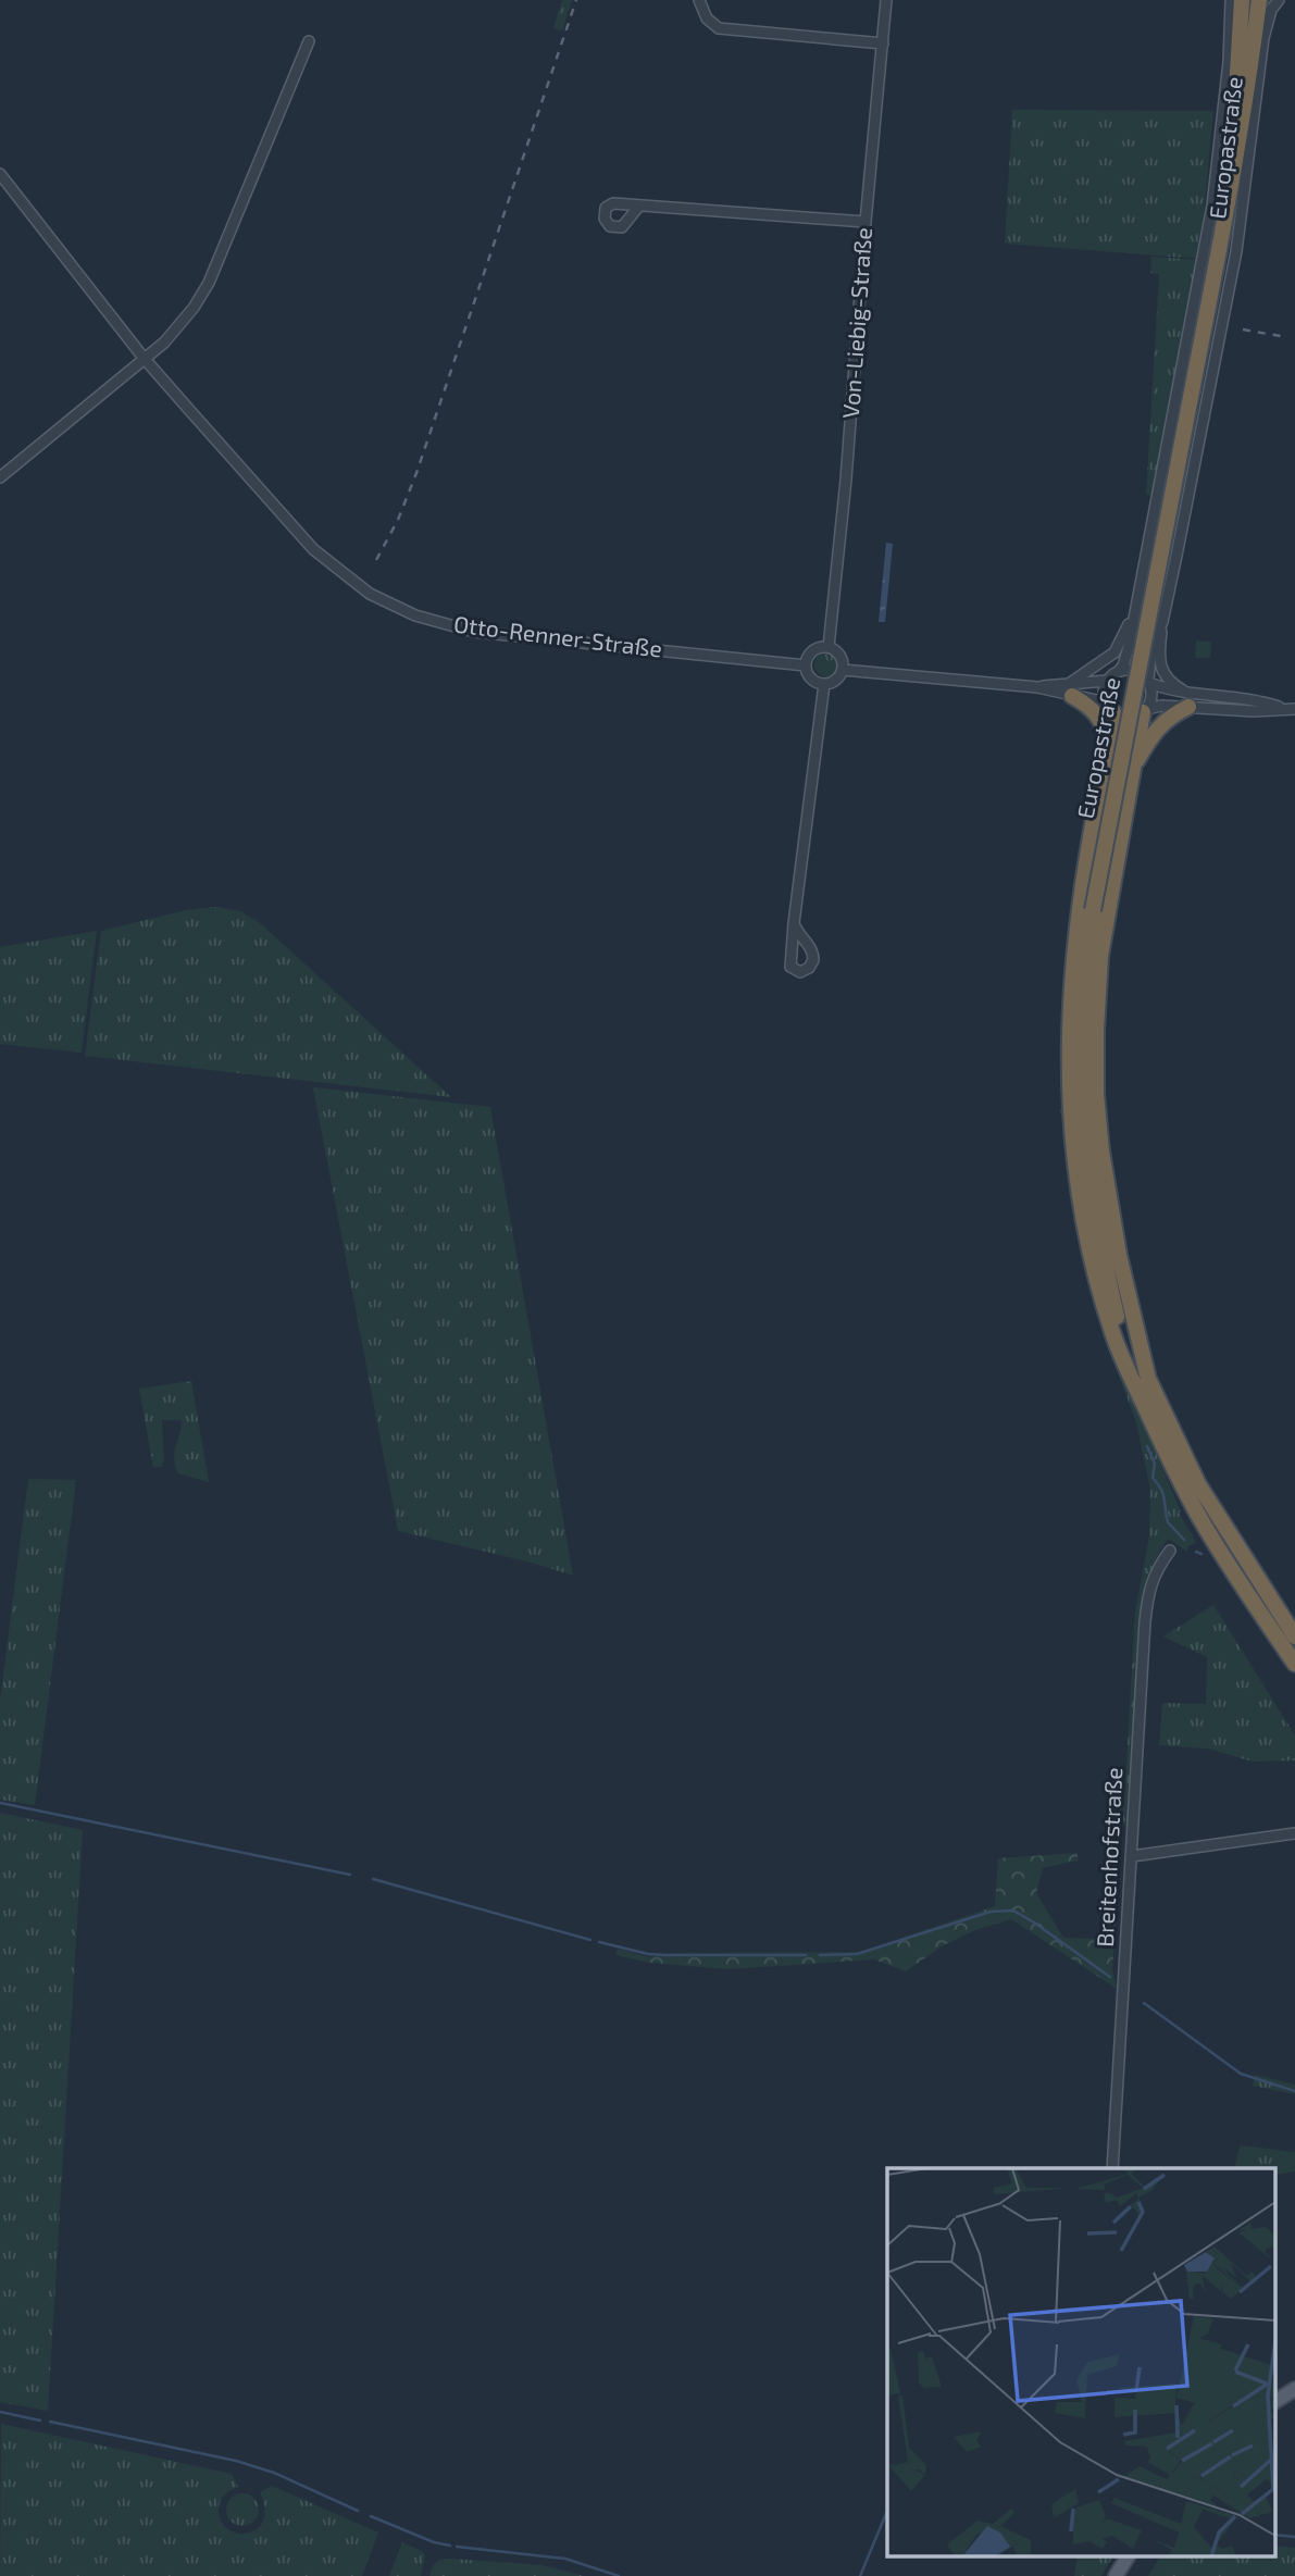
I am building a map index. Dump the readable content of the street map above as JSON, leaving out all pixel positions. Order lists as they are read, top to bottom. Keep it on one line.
{"streets":{"highway":["Europastraße"],"street":["Von-Liebig-Straße","Otto-Renner-Straße","Breitenhofstraße"]},"crossings":[["Von-Liebig-Straße","Otto-Renner-Straße"]]}
